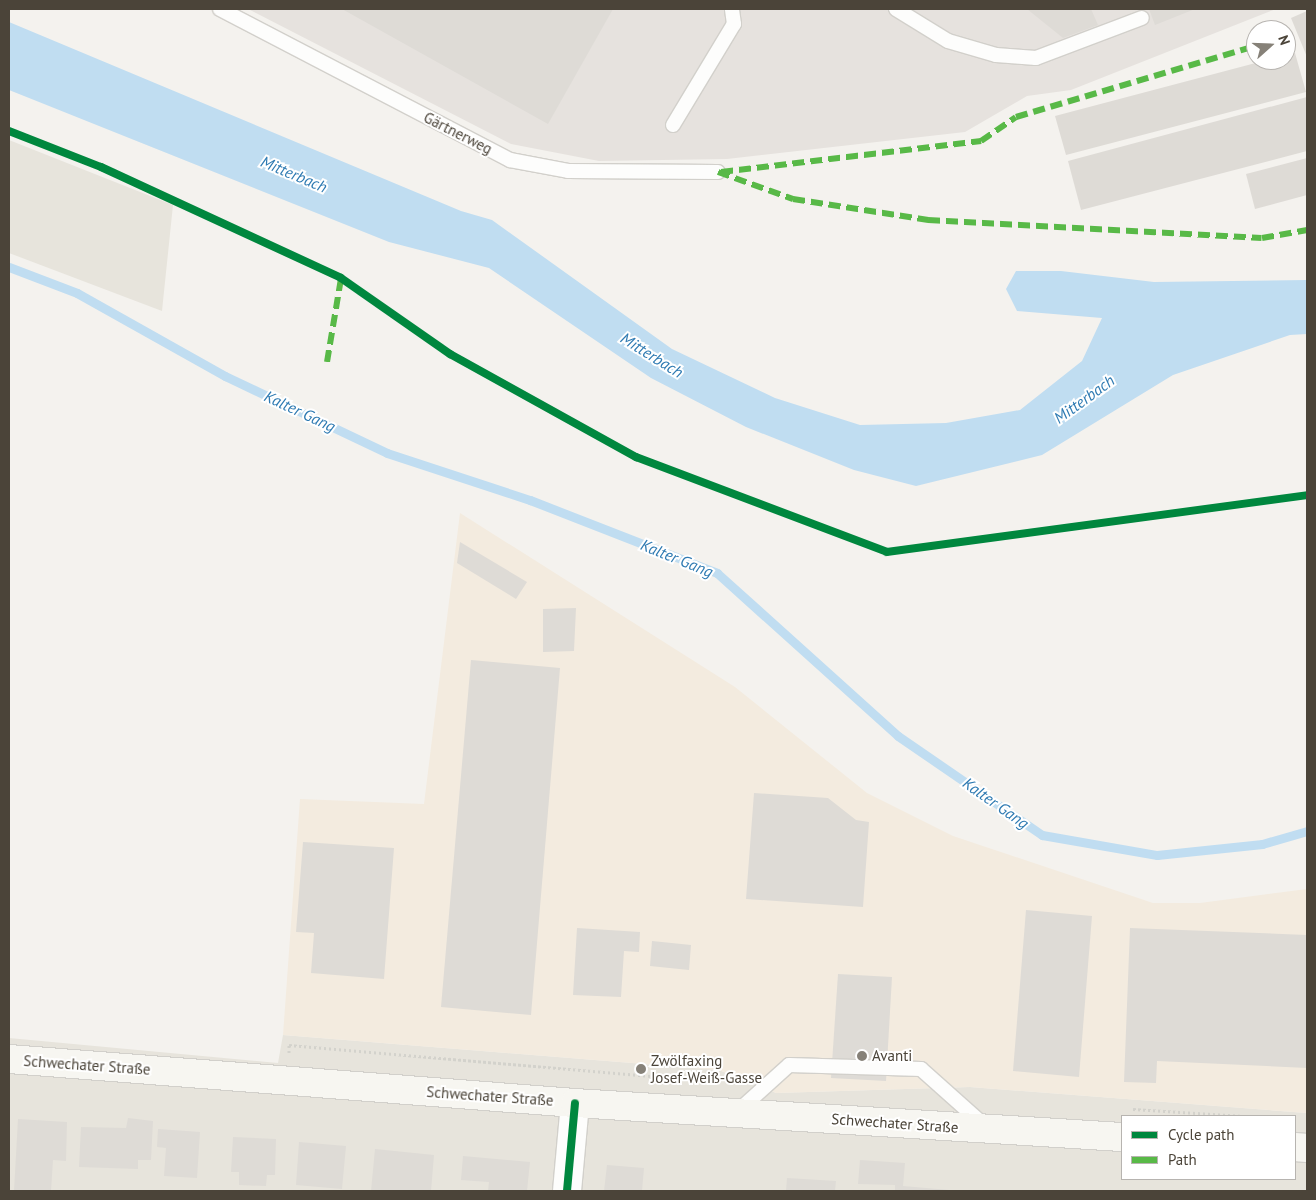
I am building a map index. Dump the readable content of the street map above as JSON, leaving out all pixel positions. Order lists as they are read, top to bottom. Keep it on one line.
{"streets":{"main road":["Schwechater Straße"],"lane":["Gärtnerweg"]},"water":["Mitterbach","Kalter Gang"],"places":["Avanti","Zwölfaxing Josef-Weiß-Gasse"],"legend":["Cycle path","Path"],"north":"right"}
